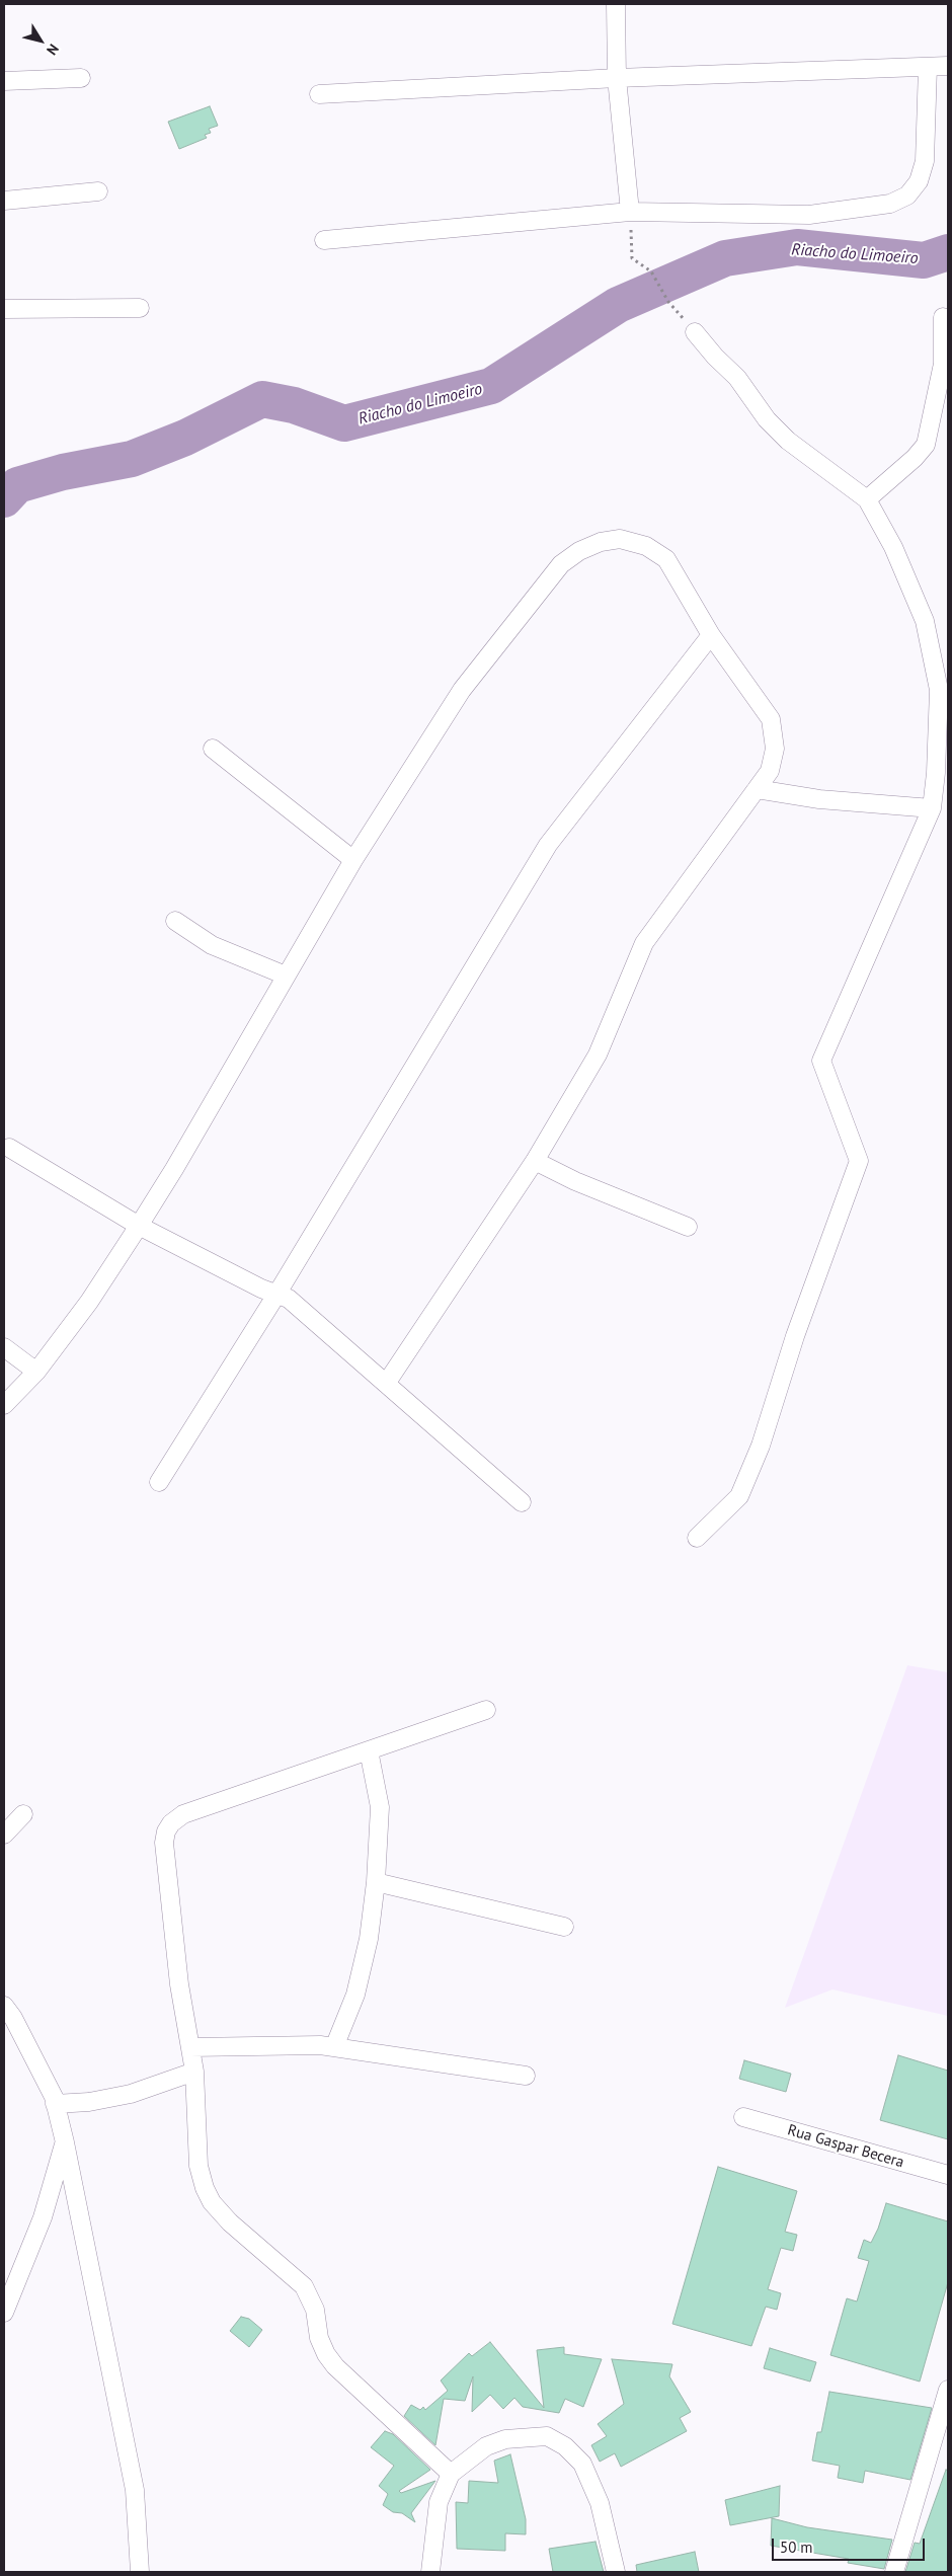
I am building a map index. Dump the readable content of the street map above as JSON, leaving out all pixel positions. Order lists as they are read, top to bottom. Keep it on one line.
{"streets":{"street":["Rua Gaspar Becera"]},"water":["Riacho do Limoeiro"],"scale_bar":"50 m","north":"bottom right"}
